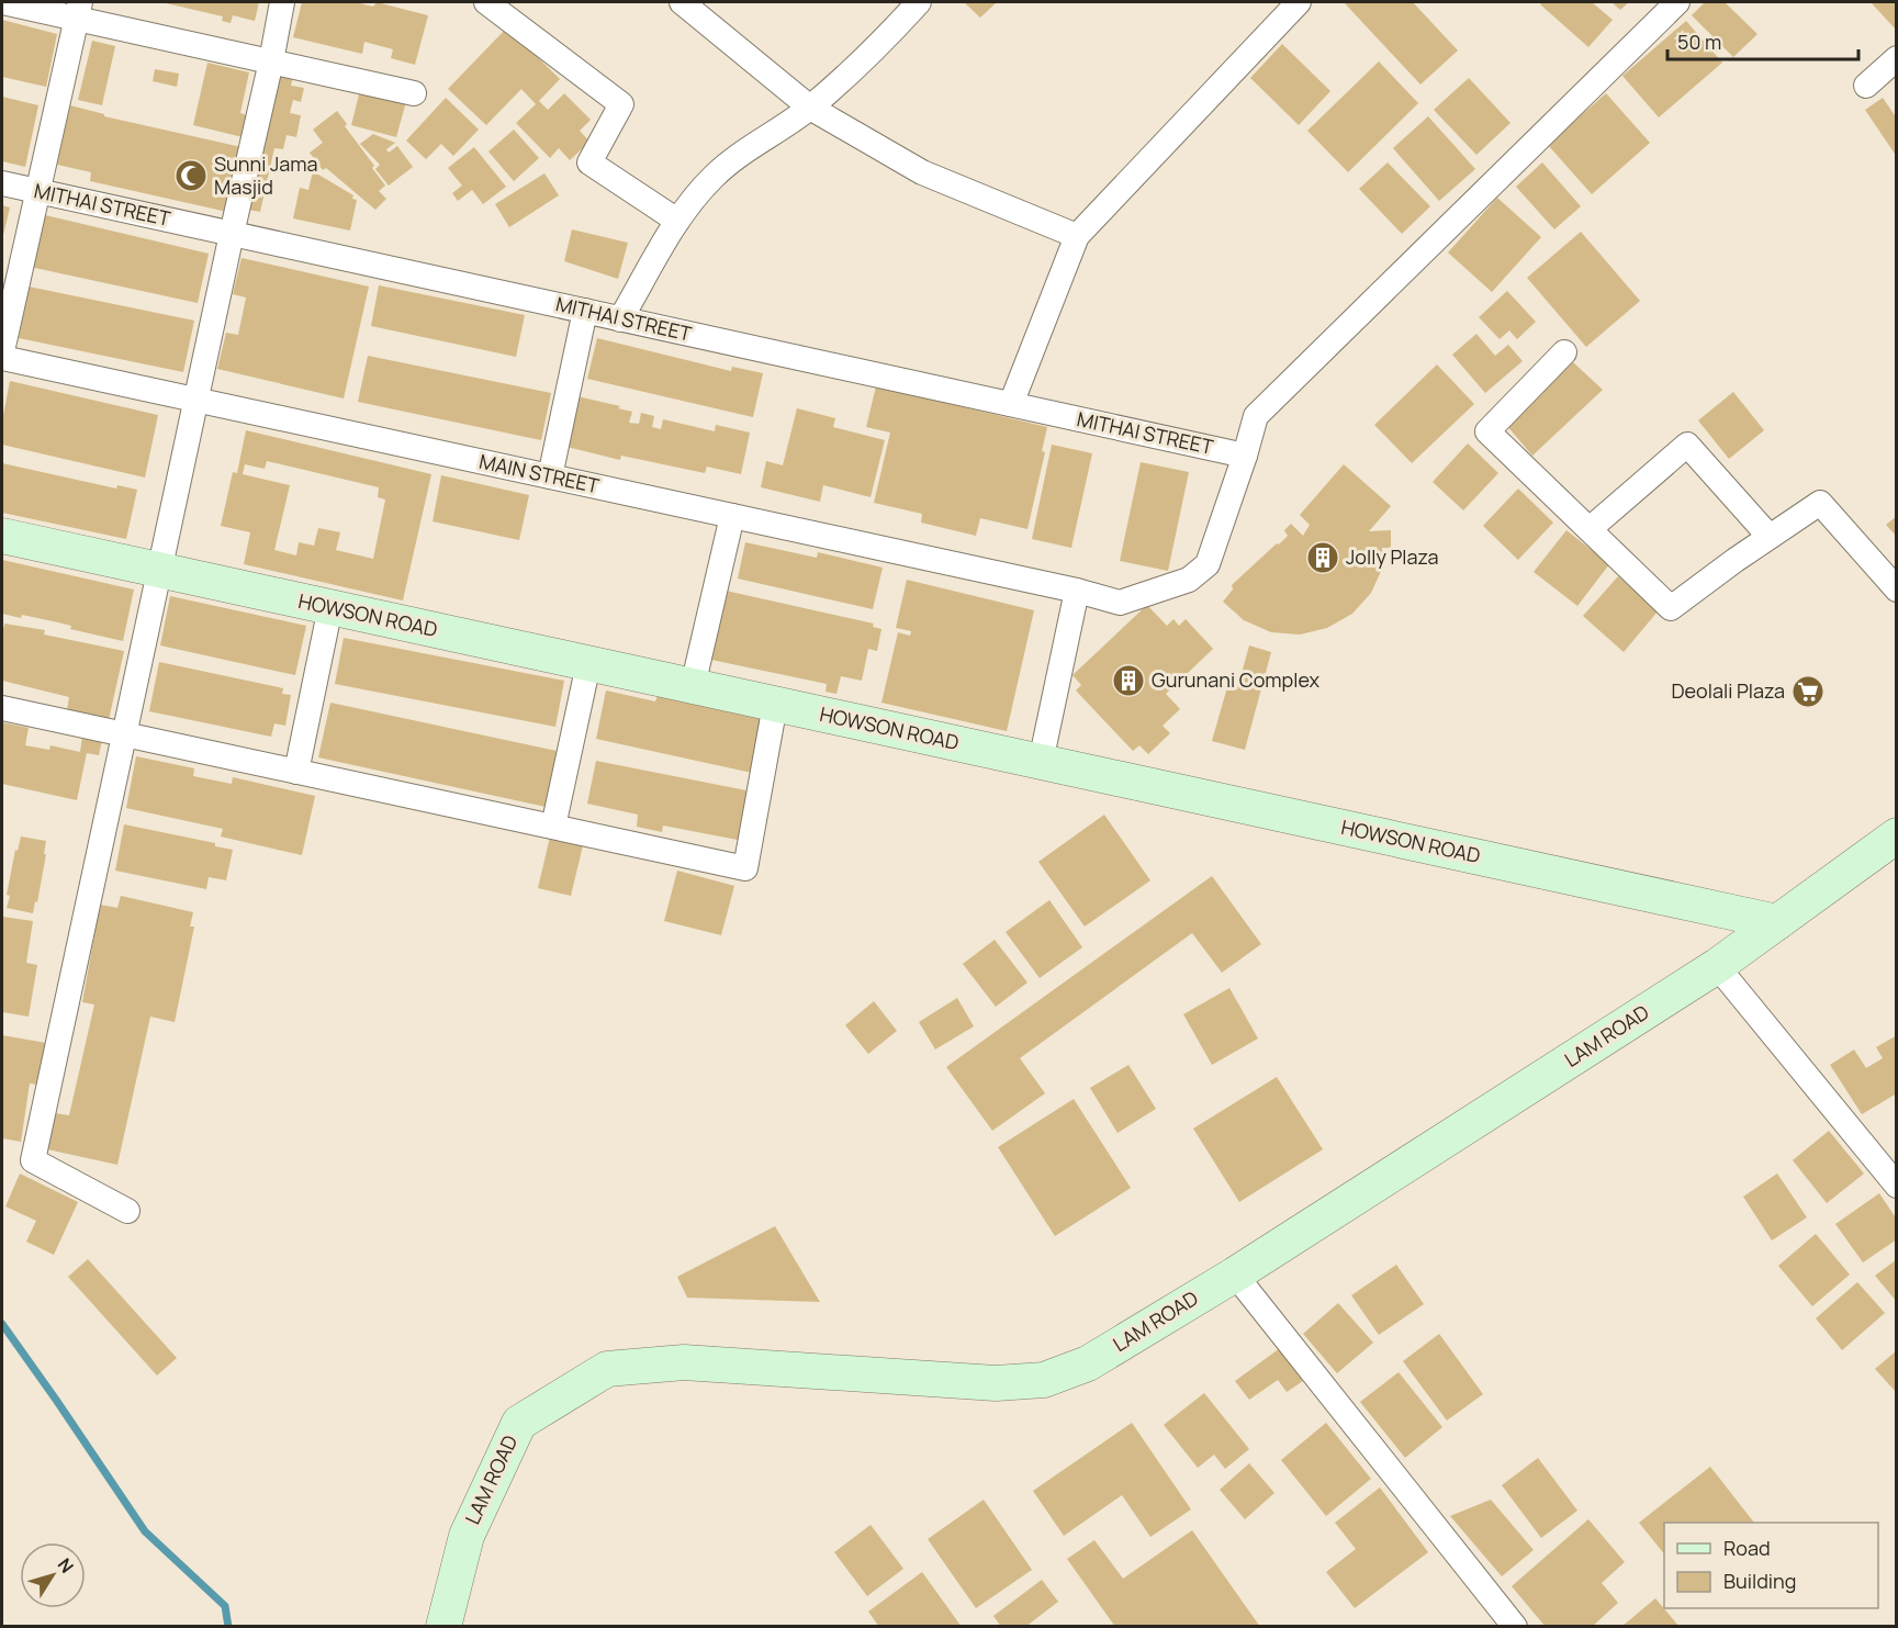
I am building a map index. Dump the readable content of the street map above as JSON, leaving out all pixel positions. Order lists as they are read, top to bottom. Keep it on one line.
{"streets":{"street":["MITHAI STREET","MAIN STREET","HOWSON ROAD","LAM ROAD"]},"crossings":[["MITHAI STREET","MAIN STREET"],["HOWSON ROAD","LAM ROAD"]],"places":{"mosque":["Sunni Jama Masjid"],"building":["Jolly Plaza","Gurunani Complex"],"supermarket":["Deolali Plaza"]},"legend":["Road","Building"],"scale_bar":"50 m","north":"top right"}
